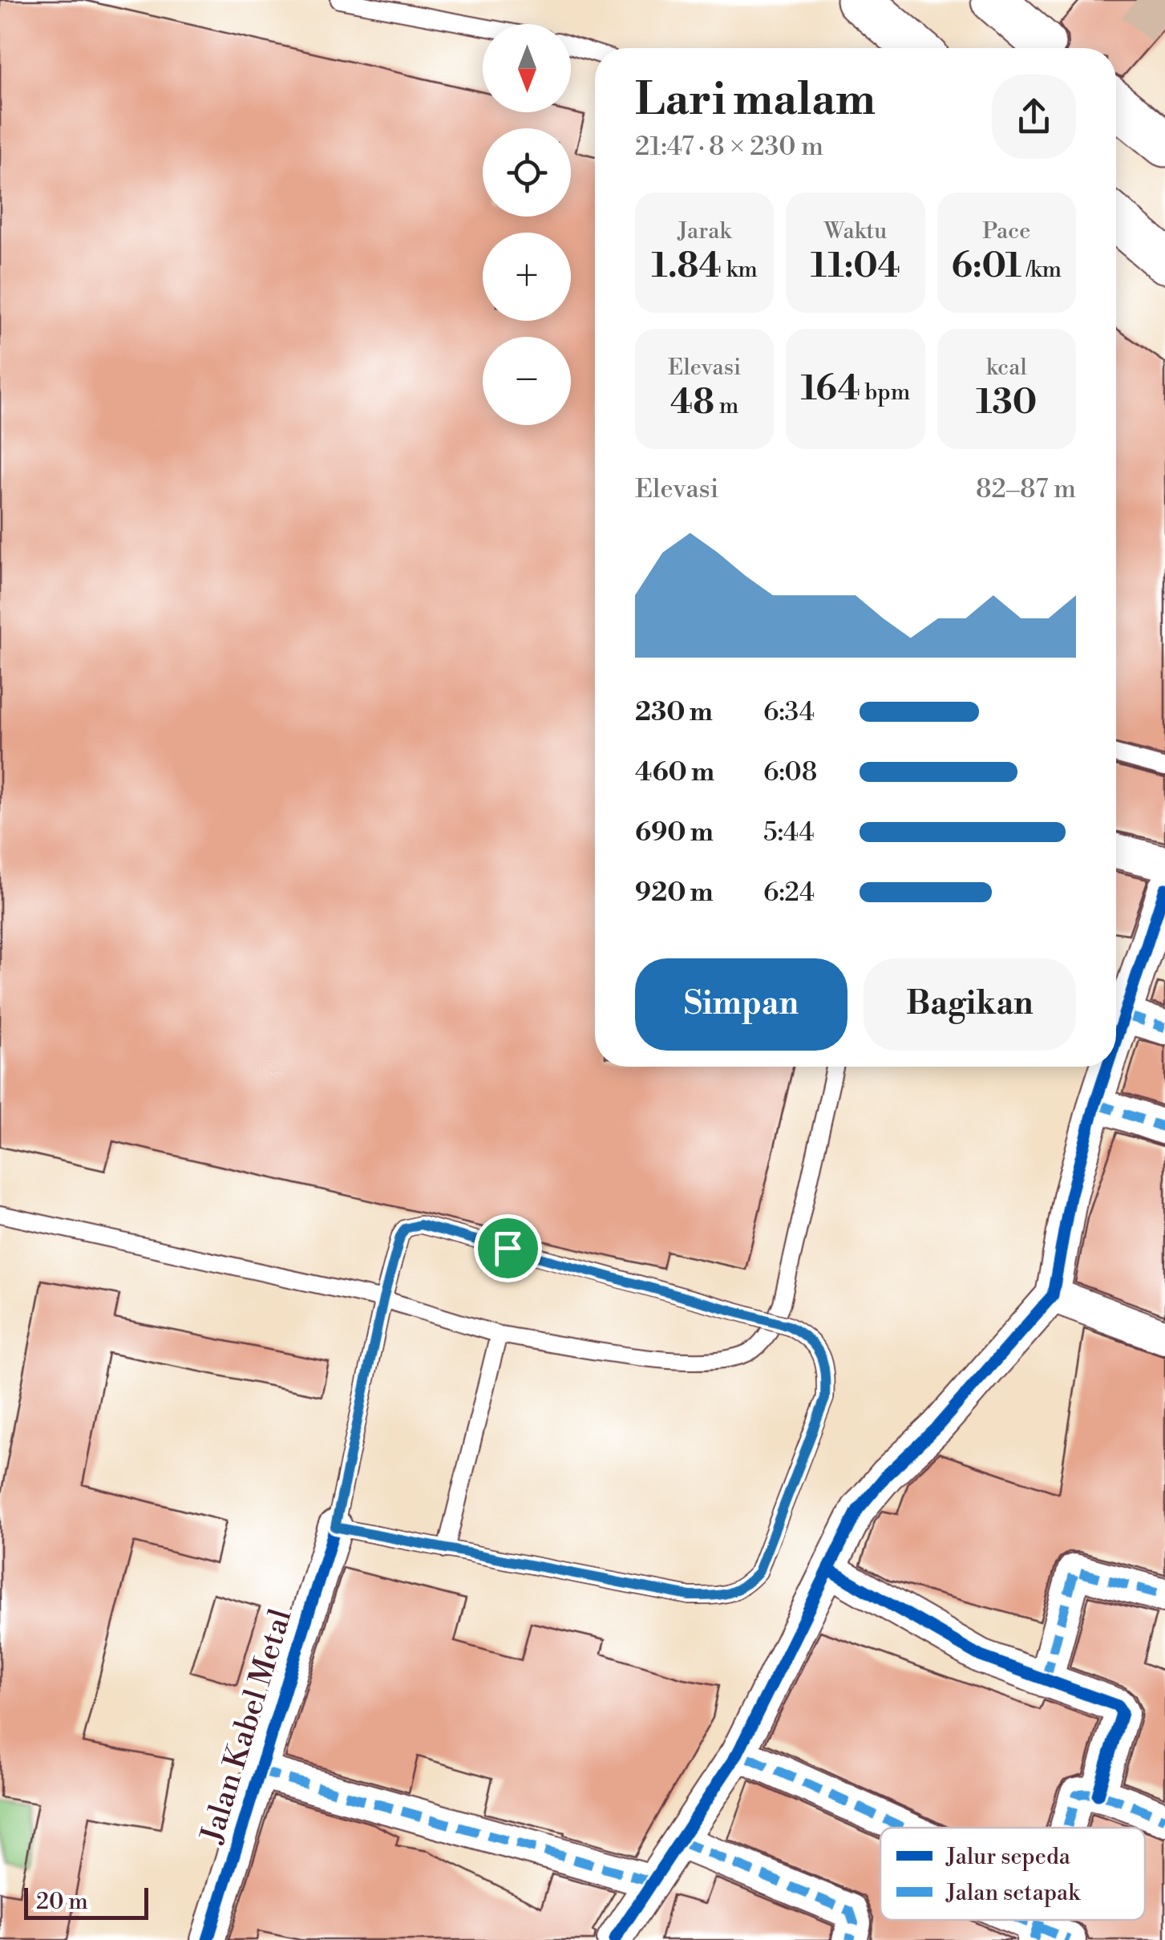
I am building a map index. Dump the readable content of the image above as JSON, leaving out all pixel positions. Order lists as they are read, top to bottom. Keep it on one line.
{"streets":{"street":["Jalan Kabel Metal"]},"legend":["Jalur sepeda","Jalan setapak"],"scale_bar":"20 m","north":"bottom","page":{"map_buttons":["+","−"],"heading":["Lari malam","21:47 · 8 × 230 m"],"stats":[["Jarak","1.84 km"],["Waktu","11:04"],["Pace","6:01 /km"],["Elevasi","48 m"],["164 bpm"],["kcal","130"]],"chart":["Elevasi","82–87 m"],"list":[{"name":"230 m","note":"6:34"},{"name":"460 m","note":"6:08"},{"name":"690 m","note":"5:44"},{"name":"920 m","note":"6:24"}],"buttons":["Simpan","Bagikan"],"scale":"20 m"}}
